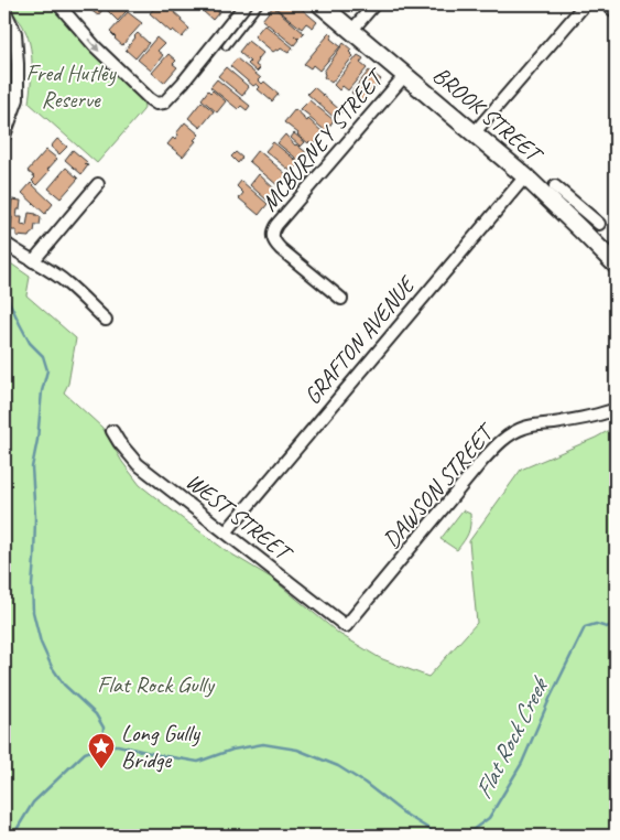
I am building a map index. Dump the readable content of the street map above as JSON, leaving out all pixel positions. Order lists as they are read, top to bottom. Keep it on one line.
{"streets":{"main road":["BROOK STREET"],"street":["MCBURNEY STREET","GRAFTON AVENUE","DAWSON STREET","WEST STREET"]},"crossings":[["BROOK STREET","MCBURNEY STREET"],["BROOK STREET","GRAFTON AVENUE"],["GRAFTON AVENUE","WEST STREET"],["DAWSON STREET","WEST STREET"]],"water":["Flat Rock Creek"],"parks":["Fred Hutley Reserve","Flat Rock Gully"],"places":{"place":["Long Gully Bridge"]}}
